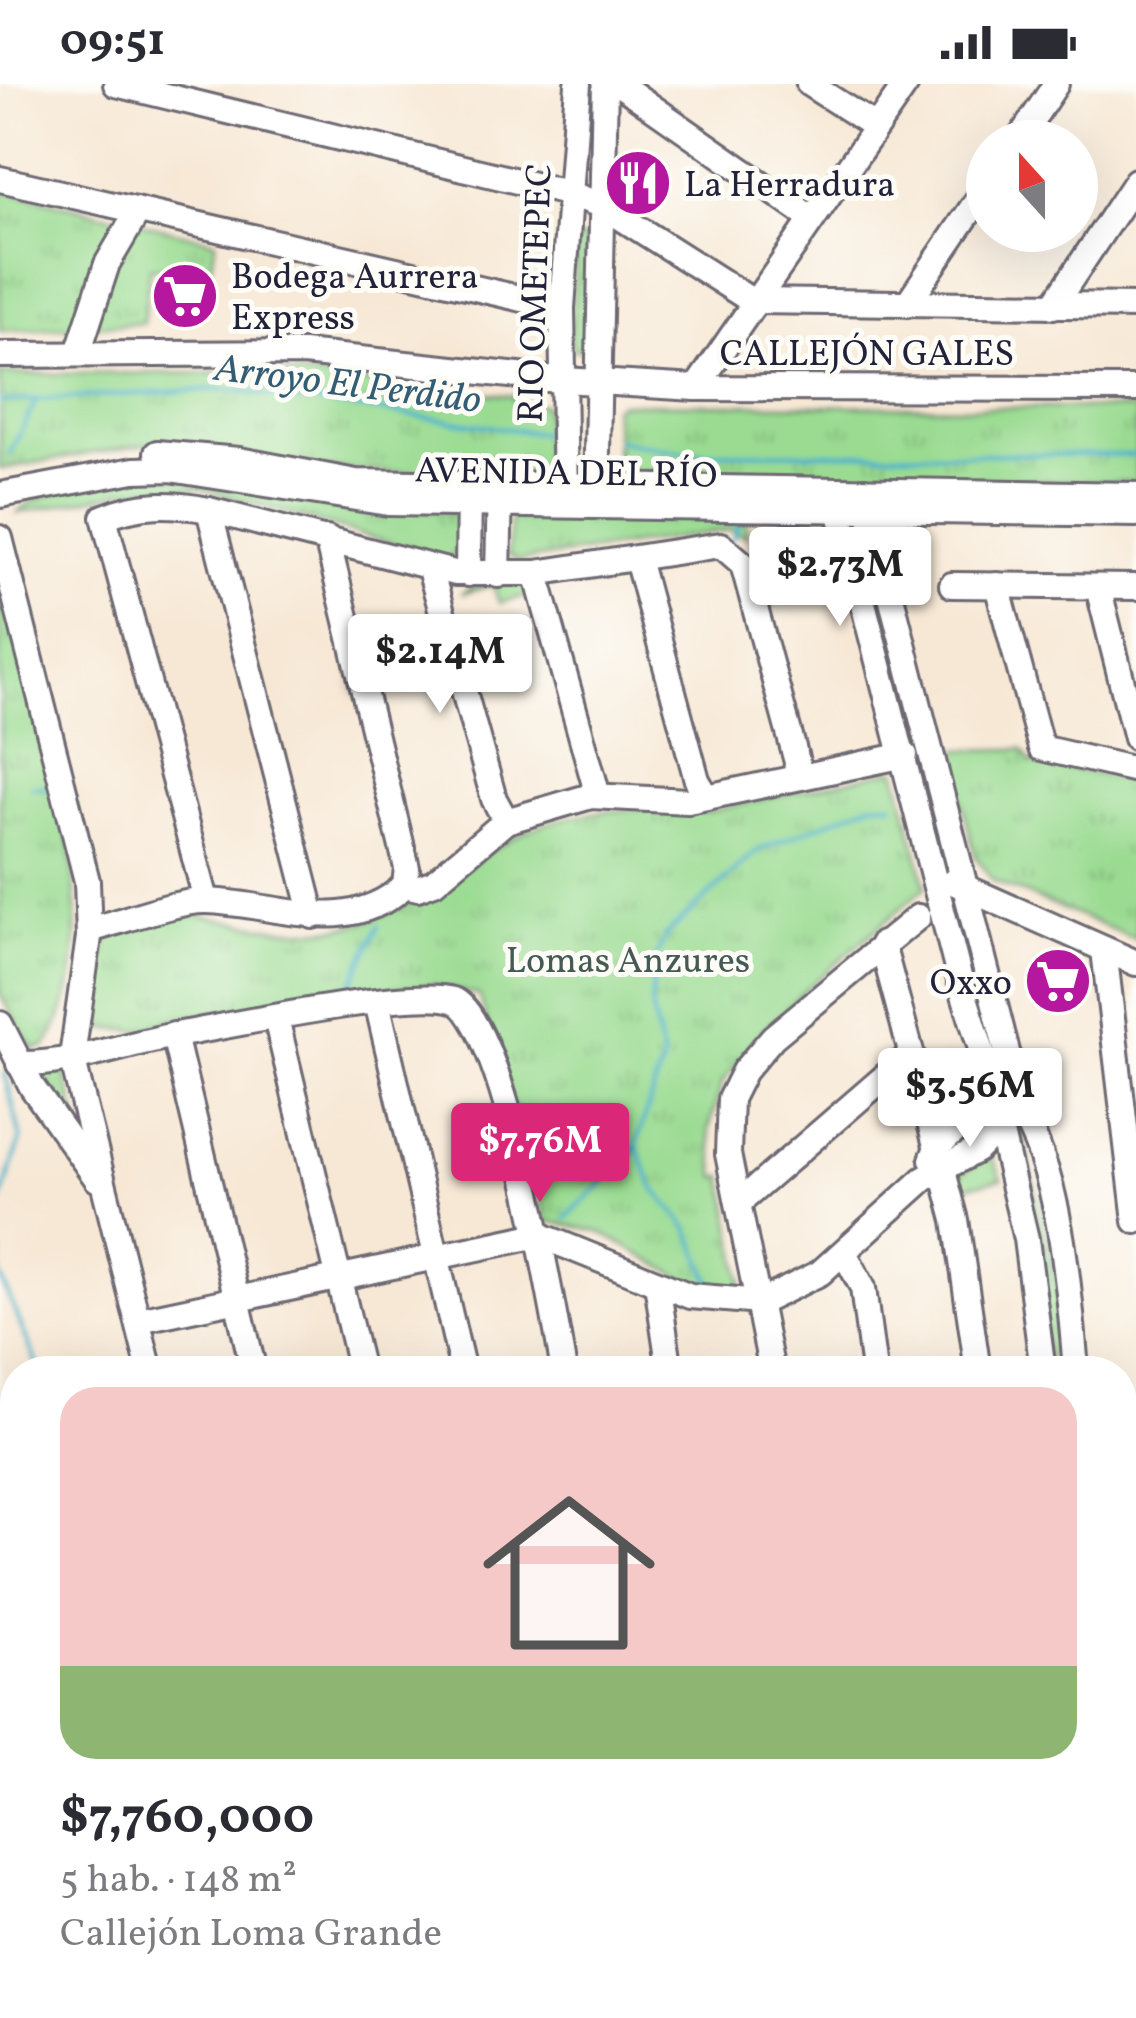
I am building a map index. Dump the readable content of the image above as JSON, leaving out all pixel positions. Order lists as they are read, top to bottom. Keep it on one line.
{"streets":{"street":["RIO OMETEPEC","CALLEJÓN GALES","AVENIDA DEL RÍO"]},"crossings":[["RIO OMETEPEC","CALLEJÓN GALES"],["RIO OMETEPEC","AVENIDA DEL RÍO"]],"water":["Arroyo El Perdido"],"parks":["Lomas Anzures"],"places":{"restaurant":["La Herradura"],"supermarket":["Bodega Aurrera Express","Oxxo"]},"north":"top","page":{"status":"09:51","price":["$2.73M","$2.14M","$3.56M","$7.76M"],"list":[{"name":"$7,760,000","note":"5 hab. · 148 m² · Callejón Loma Grande"}]}}
